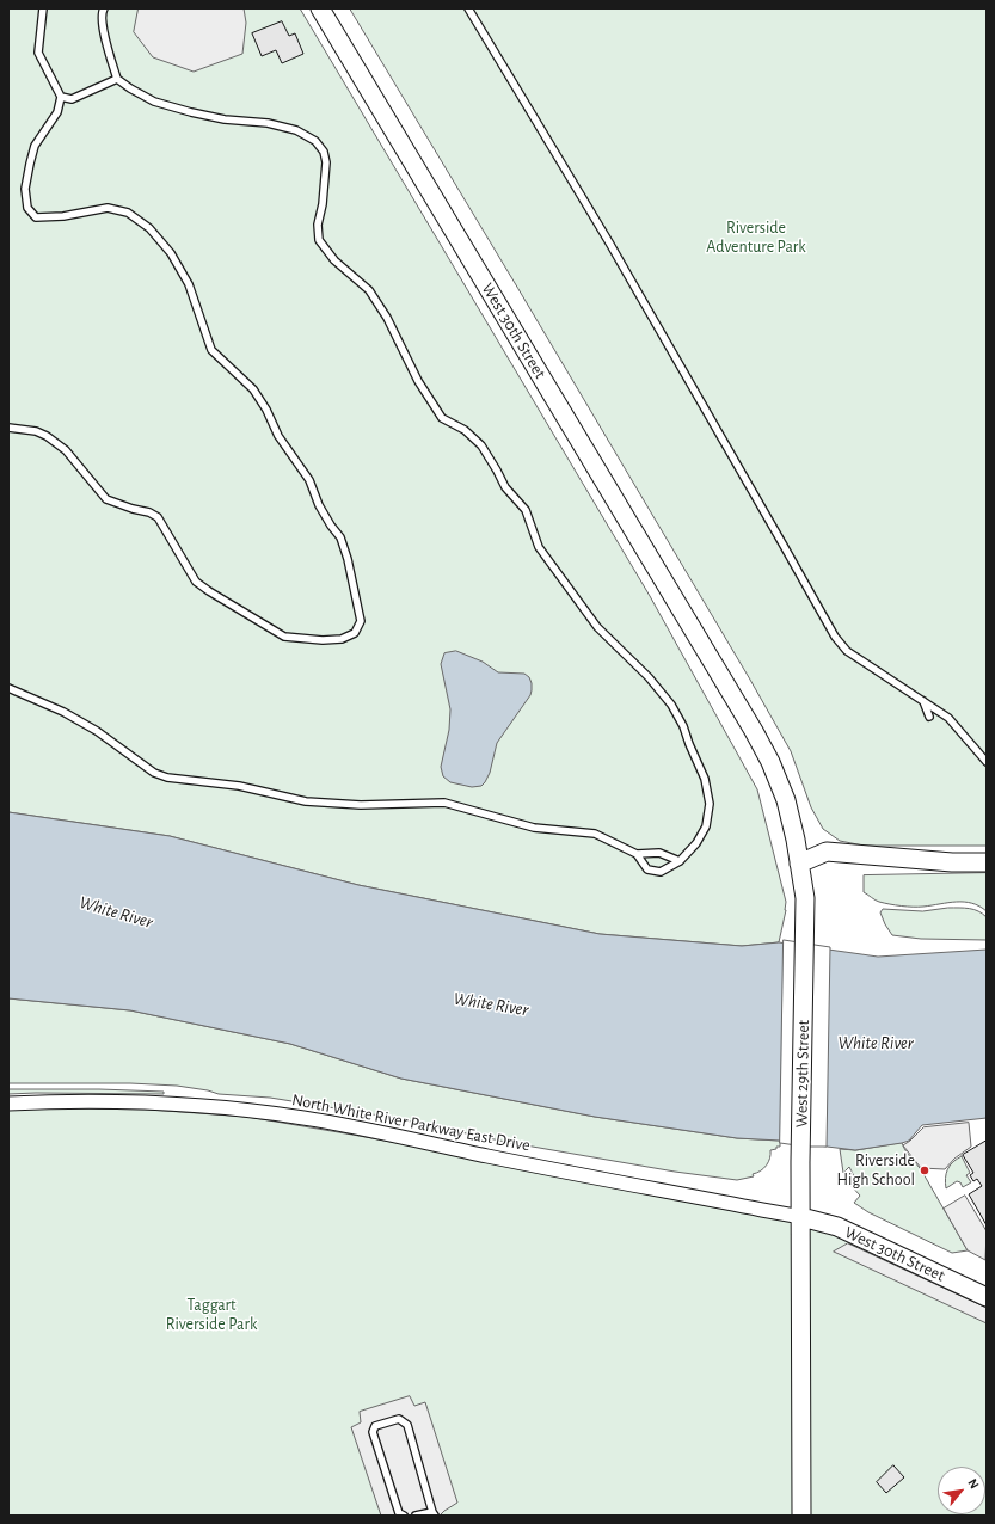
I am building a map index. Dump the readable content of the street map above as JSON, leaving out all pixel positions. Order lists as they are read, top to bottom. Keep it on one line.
{"streets":{"main road":["West 30th Street","West 29th Street"],"street":["North White River Parkway East Drive"]},"crossings":[["West 30th Street","West 29th Street"],["West 30th Street","North White River Parkway East Drive"],["West 29th Street","North White River Parkway East Drive"]],"water":["White River"],"parks":["Riverside Adventure Park","Taggart Riverside Park"],"places":["Riverside High School"],"north":"top right"}
